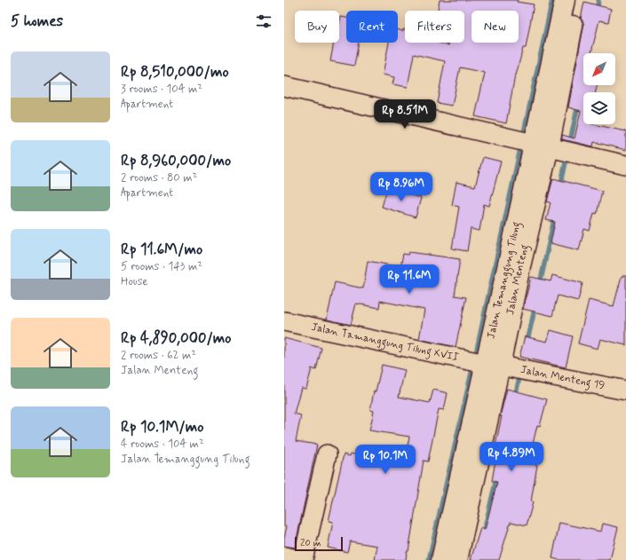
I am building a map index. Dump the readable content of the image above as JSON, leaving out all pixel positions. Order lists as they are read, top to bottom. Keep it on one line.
{"streets":{"street":["Jalan Temanggung Tilung","Jalan Tamanggung Tilung XVII","Jalan Menteng 19"]},"crossings":[["Jalan Temanggung Tilung","Jalan Tamanggung Tilung XVII"],["Jalan Temanggung Tilung","Jalan Menteng 19"],["Jalan Tamanggung Tilung XVII","Jalan Menteng 19"]],"scale_bar":"20 m","north":"bottom left","page":{"heading":"5 homes","chip":["Buy","Rent","Filters","New"],"list":[{"name":"Rp 8,510,000/mo","note":"3 rooms · 104 m² · Apartment"},{"name":"Rp 8,960,000/mo","note":"2 rooms · 80 m² · Apartment"},{"name":"Rp 11.6M/mo","note":"5 rooms · 143 m² · House"},{"name":"Rp 4,890,000/mo","note":"2 rooms · 62 m² · Jalan Menteng"},{"name":"Rp 10.1M/mo","note":"4 rooms · 104 m² · Jalan Temanggung Tilung"}],"price":["Rp 8.51M","Rp 8.96M","Rp 11.6M","Rp 4.89M","Rp 10.1M"],"scale":"20 m"}}
